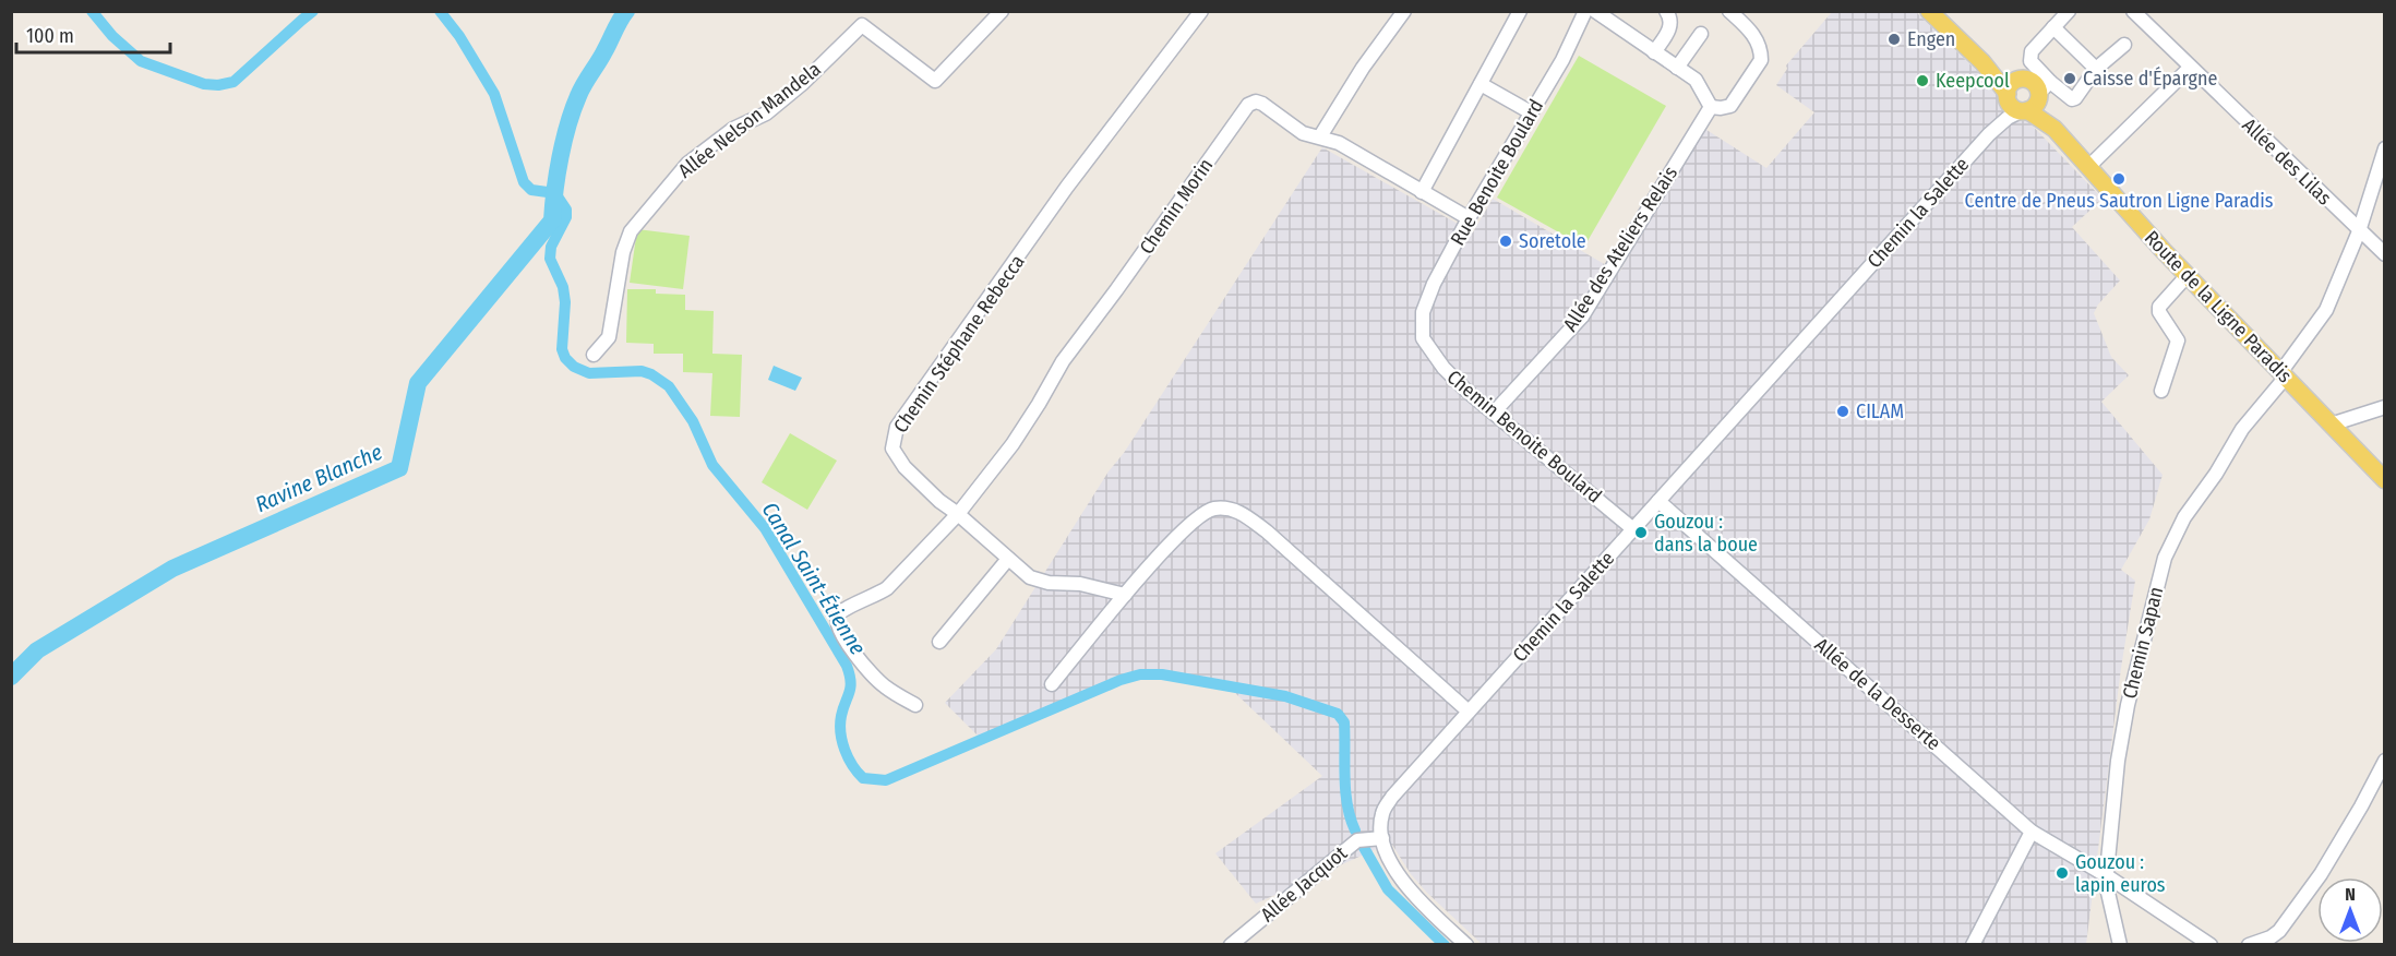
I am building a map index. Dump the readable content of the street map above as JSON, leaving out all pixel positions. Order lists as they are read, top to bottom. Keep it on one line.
{"streets":{"main road":["Route de la Ligne Paradis"],"street":["Allée Nelson Mandela","Allée des Lilas","Rue Benoite Boulard","Chemin Morin","Chemin la Salette","Allée des Ateliers Relais","Chemin Stéphane Rebecca","Chemin Benoite Boulard","Chemin Sapan","Allée de la Desserte","Allée Jacquot"]},"crossings":[["Allée des Lilas","Chemin Sapan"],["Rue Benoite Boulard","Chemin Morin"],["Rue Benoite Boulard","Chemin Benoite Boulard"],["Chemin Morin","Chemin Stéphane Rebecca"],["Chemin la Salette","Route de la Ligne Paradis"],["Chemin la Salette","Chemin Benoite Boulard"],["Chemin la Salette","Allée de la Desserte"],["Chemin la Salette","Allée Jacquot"],["Allée des Ateliers Relais","Chemin Benoite Boulard"],["Route de la Ligne Paradis","Chemin Sapan"],["Chemin Sapan","Allée de la Desserte"]],"water":["Ravine Blanche","Canal Saint-Étienne"],"places":["Engen","Caisse d'Épargne","Keepcool","Centre de Pneus Sautron Ligne Paradis","Soretole","CILAM","Gouzou : dans la boue","Gouzou : lapin euros"],"scale_bar":"100 m","north":"top"}
